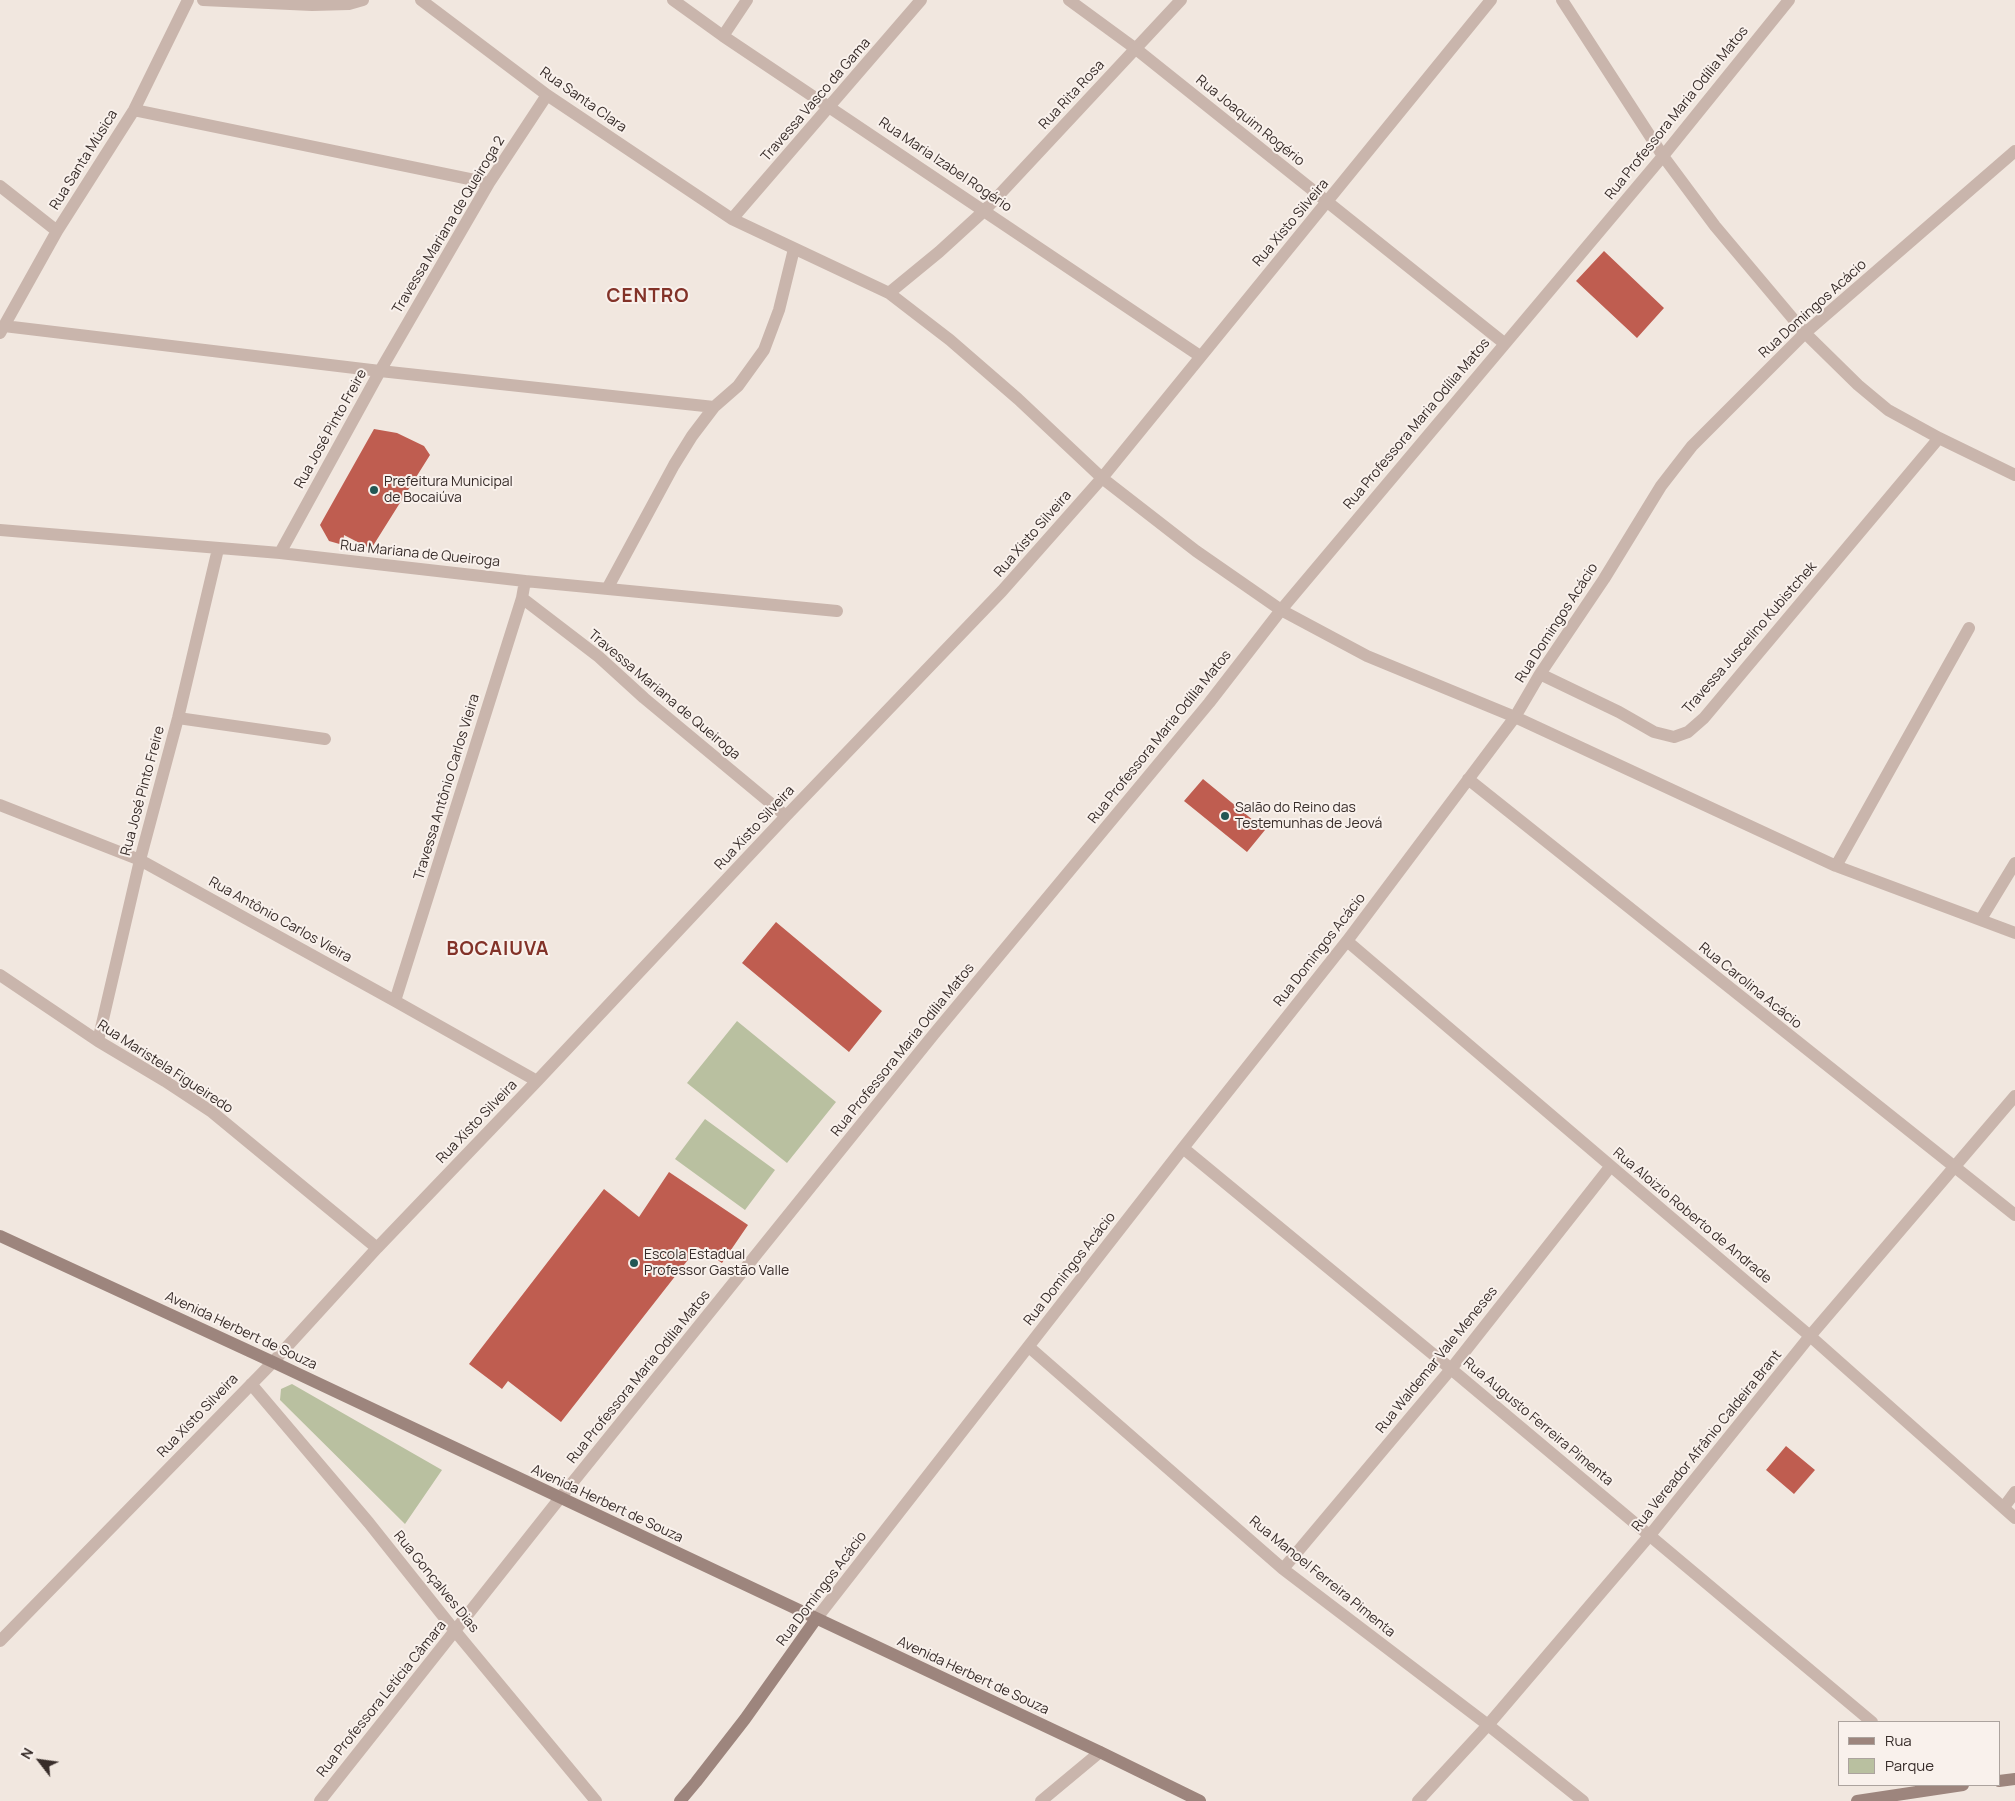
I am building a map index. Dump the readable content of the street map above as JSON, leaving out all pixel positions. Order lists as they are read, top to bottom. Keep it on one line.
{"streets":{"street":["Rua Rita Rosa","Rua Santa Clara","Travessa Vasco da Gama","Rua Professora Maria Odília Matos","Rua Joaquim Rogério","Rua Santa Música","Rua Maria Izabel Rogério","Rua Xisto Silveira","Travessa Mariana de Queiroga 2","Rua Domingos Acácio","Rua José Pinto Freire","Rua Mariana de Queiroga","Travessa Juscelino Kubistchek","Travessa Mariana de Queiroga","Travessa Antônio Carlos Vieira","Rua Antônio Carlos Vieira","Rua Carolina Acácio","Rua Maristela Figueiredo","Rua Aloizio Roberto de Andrade","Avenida Herbert de Souza","Rua Waldemar Vale Meneses","Rua Augusto Ferreira Pimenta","Rua Vereador Afrânio Caldeira Brant","Rua Manoel Ferreira Pimenta","Rua Gonçalves Dias","Rua Professora Letícia Câmara"]},"crossings":[["Rua Rita Rosa","Rua Santa Clara"],["Rua Rita Rosa","Rua Joaquim Rogério"],["Rua Rita Rosa","Rua Maria Izabel Rogério"],["Rua Santa Clara","Travessa Vasco da Gama"],["Rua Santa Clara","Rua Professora Maria Odília Matos"],["Rua Santa Clara","Rua Xisto Silveira"],["Rua Santa Clara","Travessa Mariana de Queiroga 2"],["Rua Santa Clara","Rua Domingos Acácio"],["Travessa Vasco da Gama","Rua Maria Izabel Rogério"],["Rua Professora Maria Odília Matos","Rua Joaquim Rogério"],["Rua Professora Maria Odília Matos","Avenida Herbert de Souza"],["Rua Professora Maria Odília Matos","Rua Professora Letícia Câmara"],["Rua Joaquim Rogério","Rua Xisto Silveira"],["Rua Maria Izabel Rogério","Rua Xisto Silveira"],["Rua Xisto Silveira","Travessa Mariana de Queiroga"],["Rua Xisto Silveira","Rua Antônio Carlos Vieira"],["Rua Xisto Silveira","Rua Maristela Figueiredo"],["Rua Xisto Silveira","Avenida Herbert de Souza"],["Rua Xisto Silveira","Rua Gonçalves Dias"],["Travessa Mariana de Queiroga 2","Rua José Pinto Freire"],["Rua Domingos Acácio","Travessa Juscelino Kubistchek"],["Rua Domingos Acácio","Rua Carolina Acácio"],["Rua Domingos Acácio","Rua Aloizio Roberto de Andrade"],["Rua Domingos Acácio","Avenida Herbert de Souza"],["Rua Domingos Acácio","Rua Augusto Ferreira Pimenta"],["Rua Domingos Acácio","Rua Manoel Ferreira Pimenta"],["Rua José Pinto Freire","Rua Mariana de Queiroga"],["Rua José Pinto Freire","Rua Antônio Carlos Vieira"],["Rua José Pinto Freire","Rua Maristela Figueiredo"],["Rua Mariana de Queiroga","Travessa Antônio Carlos Vieira"],["Travessa Mariana de Queiroga","Travessa Antônio Carlos Vieira"],["Travessa Antônio Carlos Vieira","Rua Antônio Carlos Vieira"],["Rua Carolina Acácio","Rua Vereador Afrânio Caldeira Brant"],["Rua Aloizio Roberto de Andrade","Rua Waldemar Vale Meneses"],["Rua Aloizio Roberto de Andrade","Rua Vereador Afrânio Caldeira Brant"],["Avenida Herbert de Souza","Rua Professora Letícia Câmara"],["Rua Waldemar Vale Meneses","Rua Augusto Ferreira Pimenta"],["Rua Waldemar Vale Meneses","Rua Manoel Ferreira Pimenta"],["Rua Augusto Ferreira Pimenta","Rua Vereador Afrânio Caldeira Brant"],["Rua Vereador Afrânio Caldeira Brant","Rua Manoel Ferreira Pimenta"],["Rua Gonçalves Dias","Rua Professora Letícia Câmara"]],"districts":["CENTRO","BOCAIUVA"],"places":["Prefeitura Municipal de Bocaiúva","Salão do Reino das Testemunhas de Jeová","Escola Estadual Professor Gastão Valle"],"legend":["Rua","Parque"],"north":"top left"}
